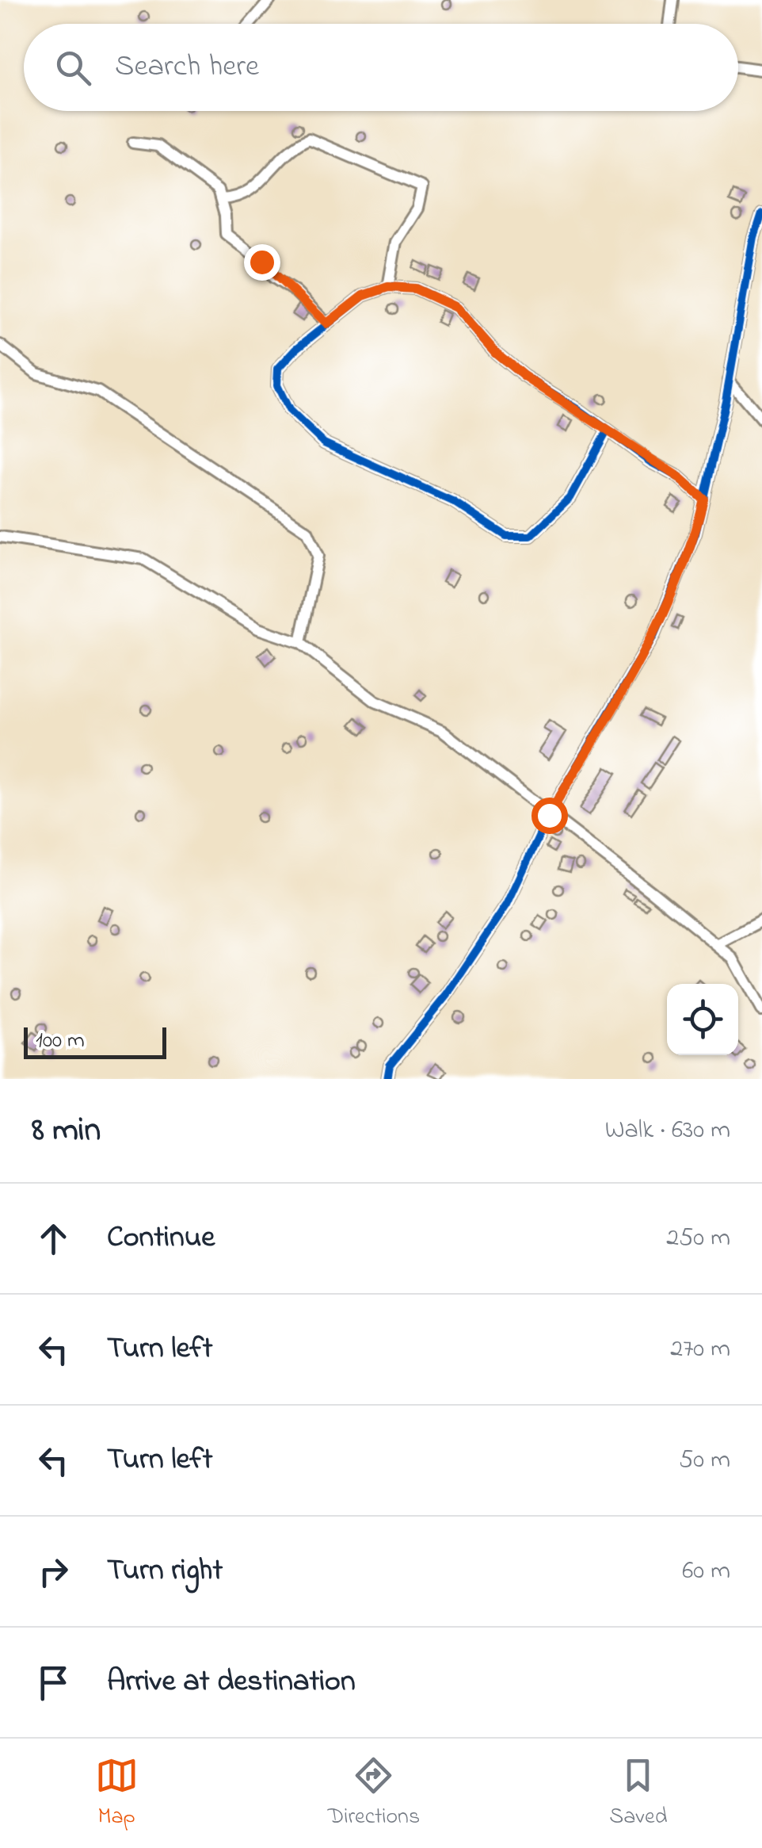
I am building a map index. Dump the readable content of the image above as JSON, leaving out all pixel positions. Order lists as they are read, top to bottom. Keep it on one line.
{"scale_bar":"100 m","page":{"search":"Search here","scale":"100 m","heading":["8 min","Walk · 630 m"],"list":[["Continue","250 m"],["Turn left","270 m"],["Turn left","50 m"],["Turn right","60 m"],"Arrive at destination"],"nav":["Map","Directions","Saved"]}}
